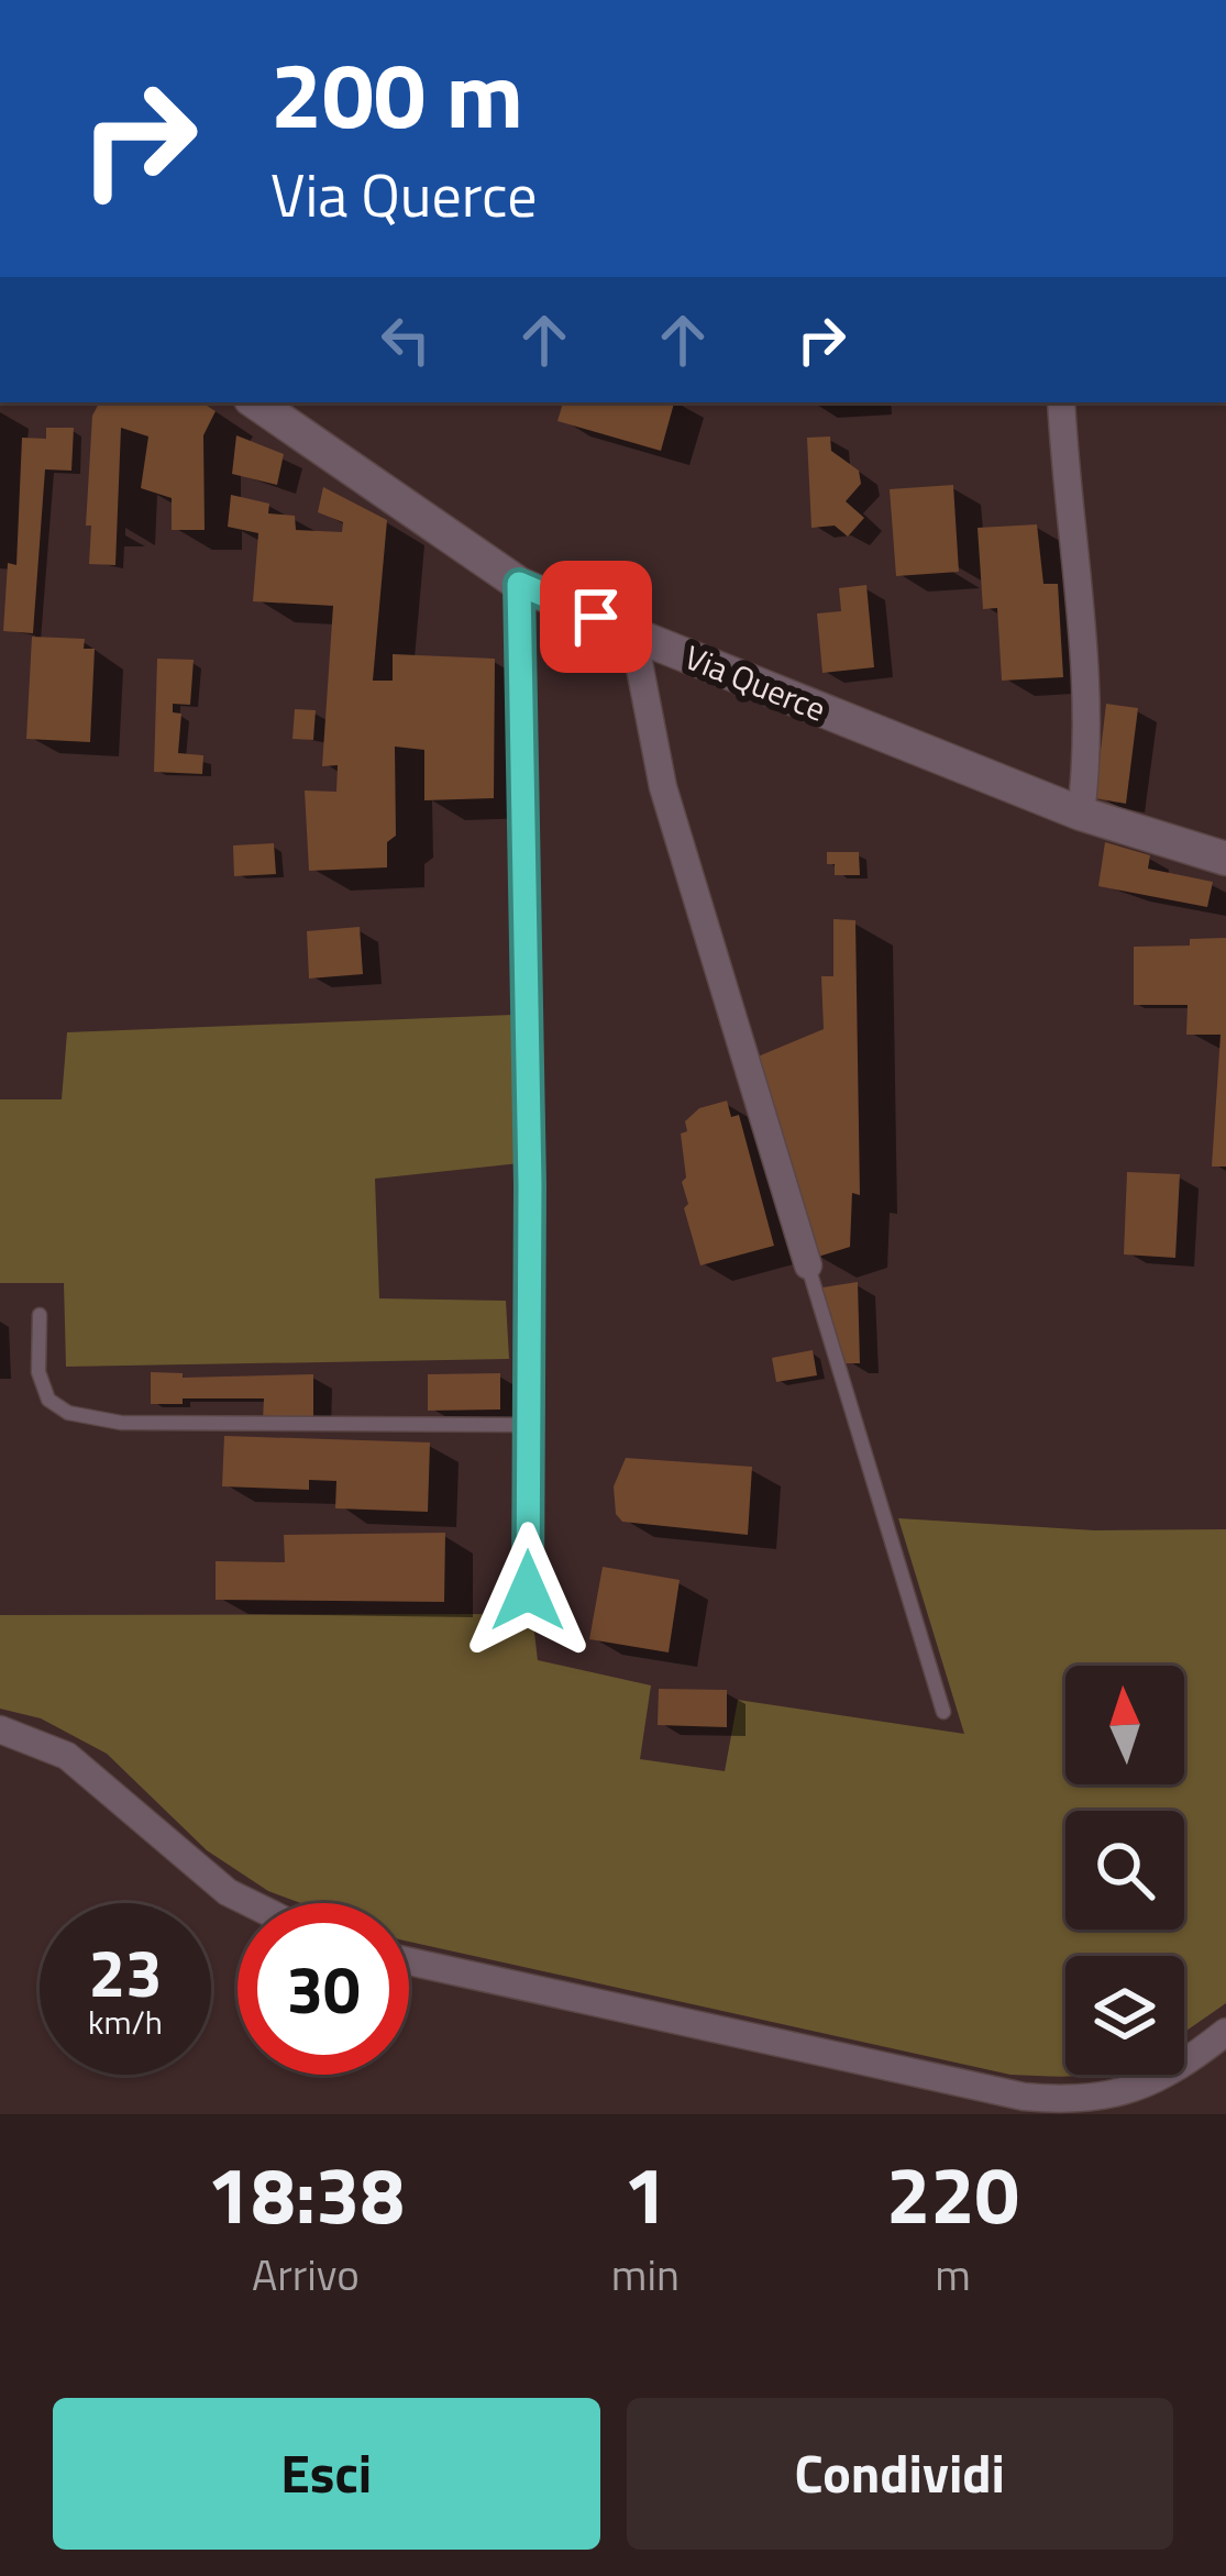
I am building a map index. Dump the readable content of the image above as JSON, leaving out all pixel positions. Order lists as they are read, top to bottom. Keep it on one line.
{"streets":{"street":["Via Querce"]},"north":"top","page":{"turn":["200 m","Via Querce"],"speed":"23 km/h","limit":"30","eta":["18:38","Arrivo","1","min","220","m"],"buttons":["Esci","Condividi"]}}
